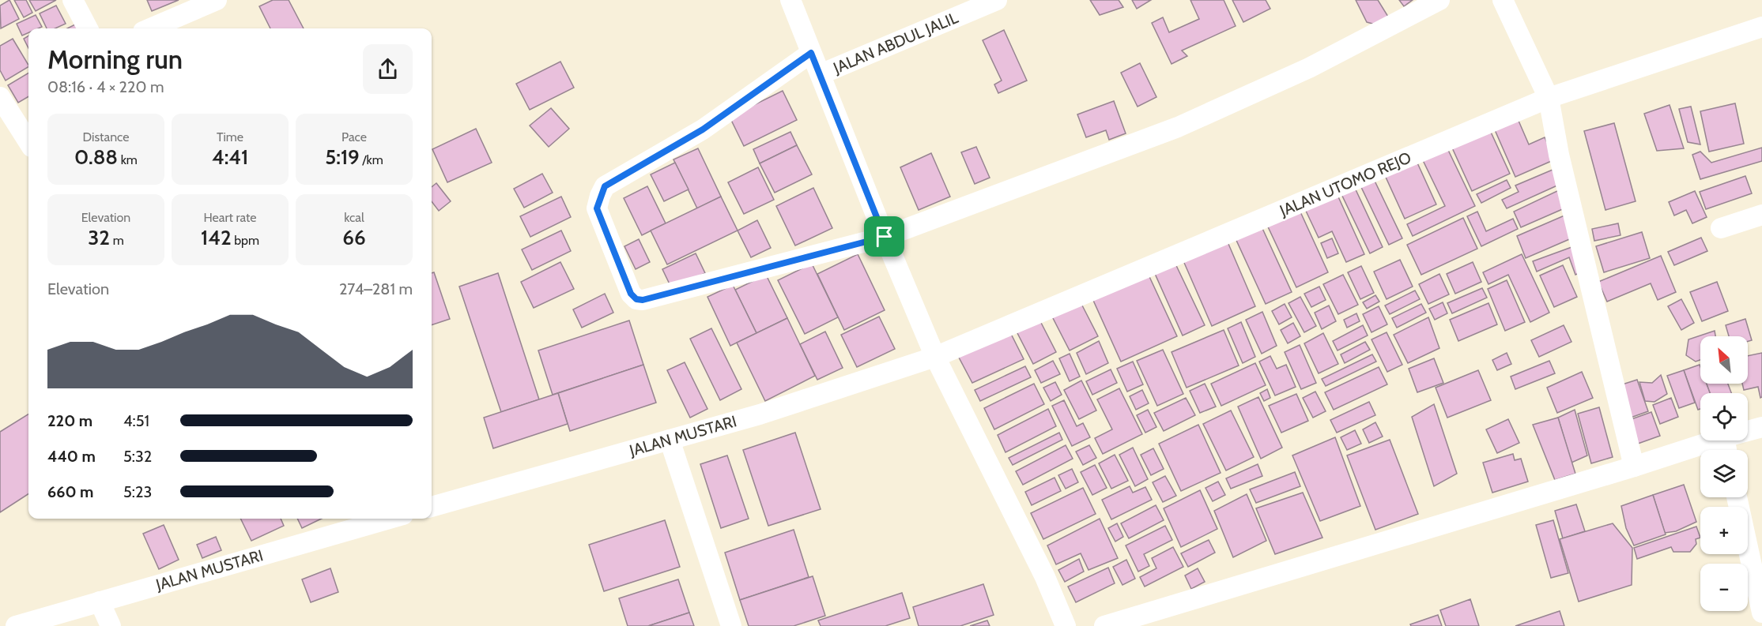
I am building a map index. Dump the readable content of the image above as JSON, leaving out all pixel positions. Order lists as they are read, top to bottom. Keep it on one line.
{"streets":{"street":["JALAN ABDUL JALIL","JALAN UTOMO REJO","JALAN MUSTARI"]},"crossings":[["JALAN UTOMO REJO","JALAN MUSTARI"]],"north":"top left","page":{"heading":["Morning run","08:16 · 4 × 220 m"],"stats":[["Distance","0.88 km"],["Time","4:41"],["Pace","5:19 /km"],["Elevation","32 m"],["Heart rate","142 bpm"],["kcal","66"]],"chart":["Elevation","274–281 m"],"map_buttons":["+","−"],"list":[{"name":"220 m","note":"4:51"},{"name":"440 m","note":"5:32"},{"name":"660 m","note":"5:23"}]}}
